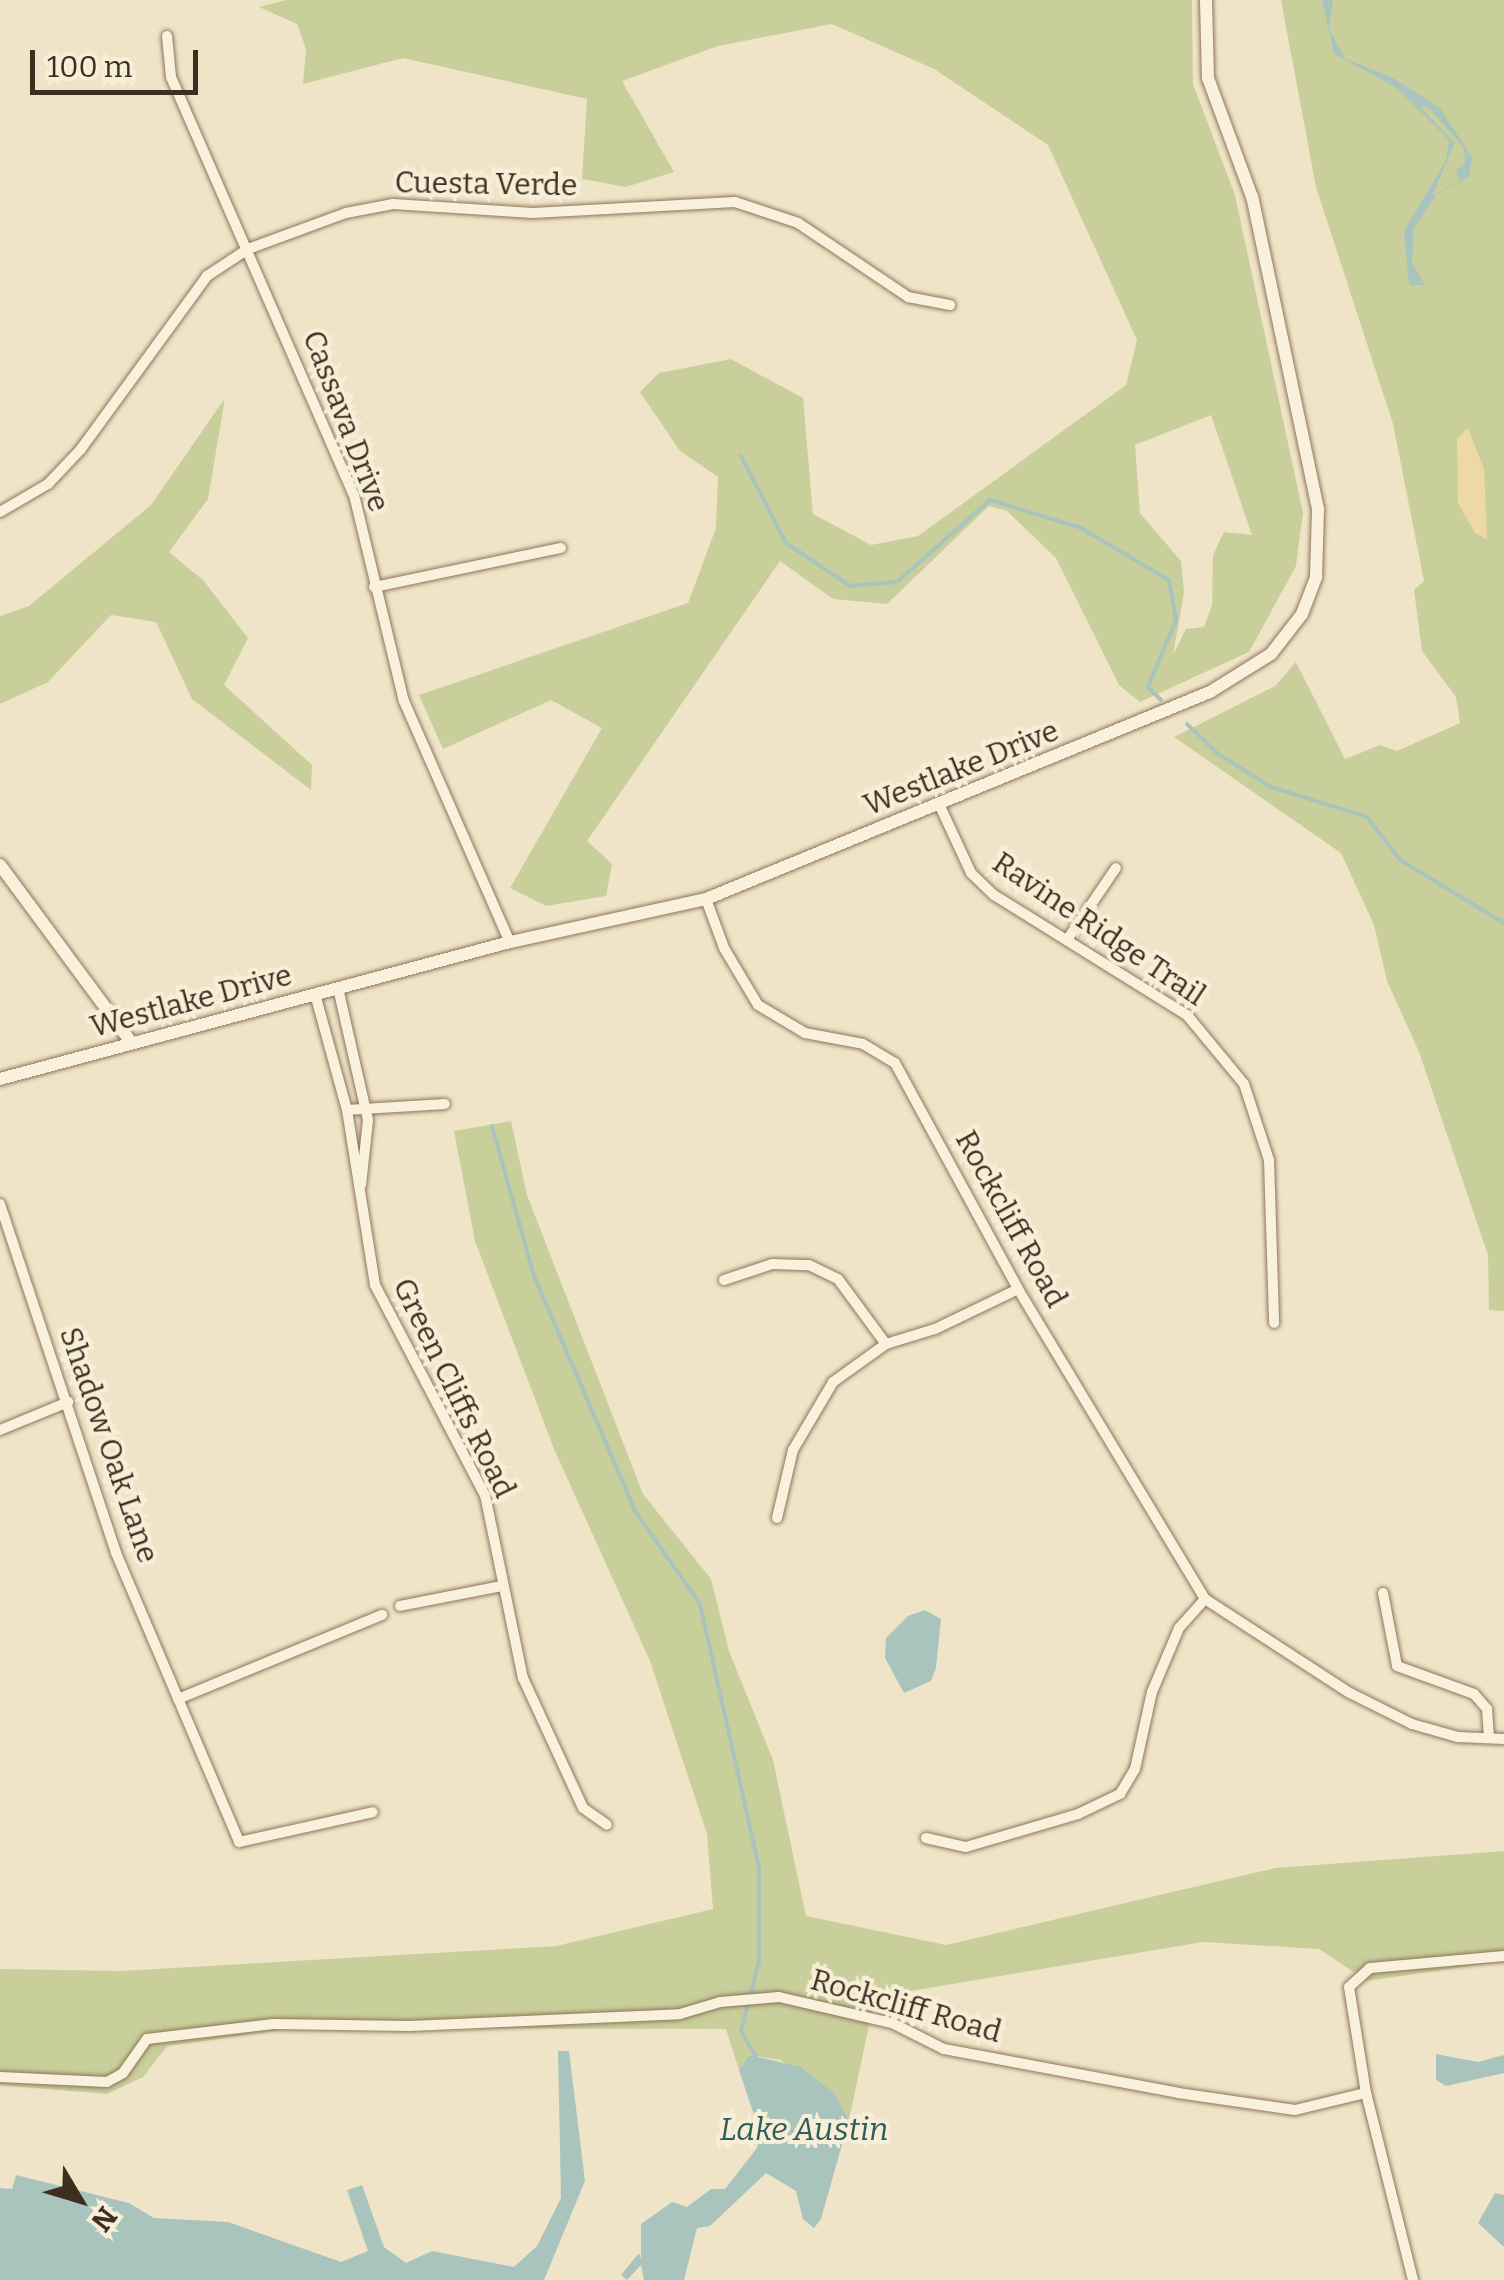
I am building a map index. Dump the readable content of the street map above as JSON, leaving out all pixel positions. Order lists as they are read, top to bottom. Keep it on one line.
{"streets":{"street":["Cuesta Verde","Cassava Drive","Westlake Drive","Ravine Ridge Trail","Rockcliff Road","Green Cliffs Road","Shadow Oak Lane"]},"crossings":[["Cuesta Verde","Cassava Drive"],["Cassava Drive","Westlake Drive"],["Westlake Drive","Ravine Ridge Trail"],["Westlake Drive","Rockcliff Road"],["Westlake Drive","Green Cliffs Road"]],"water":["Lake Austin"],"scale_bar":"100 m","north":"bottom right"}
